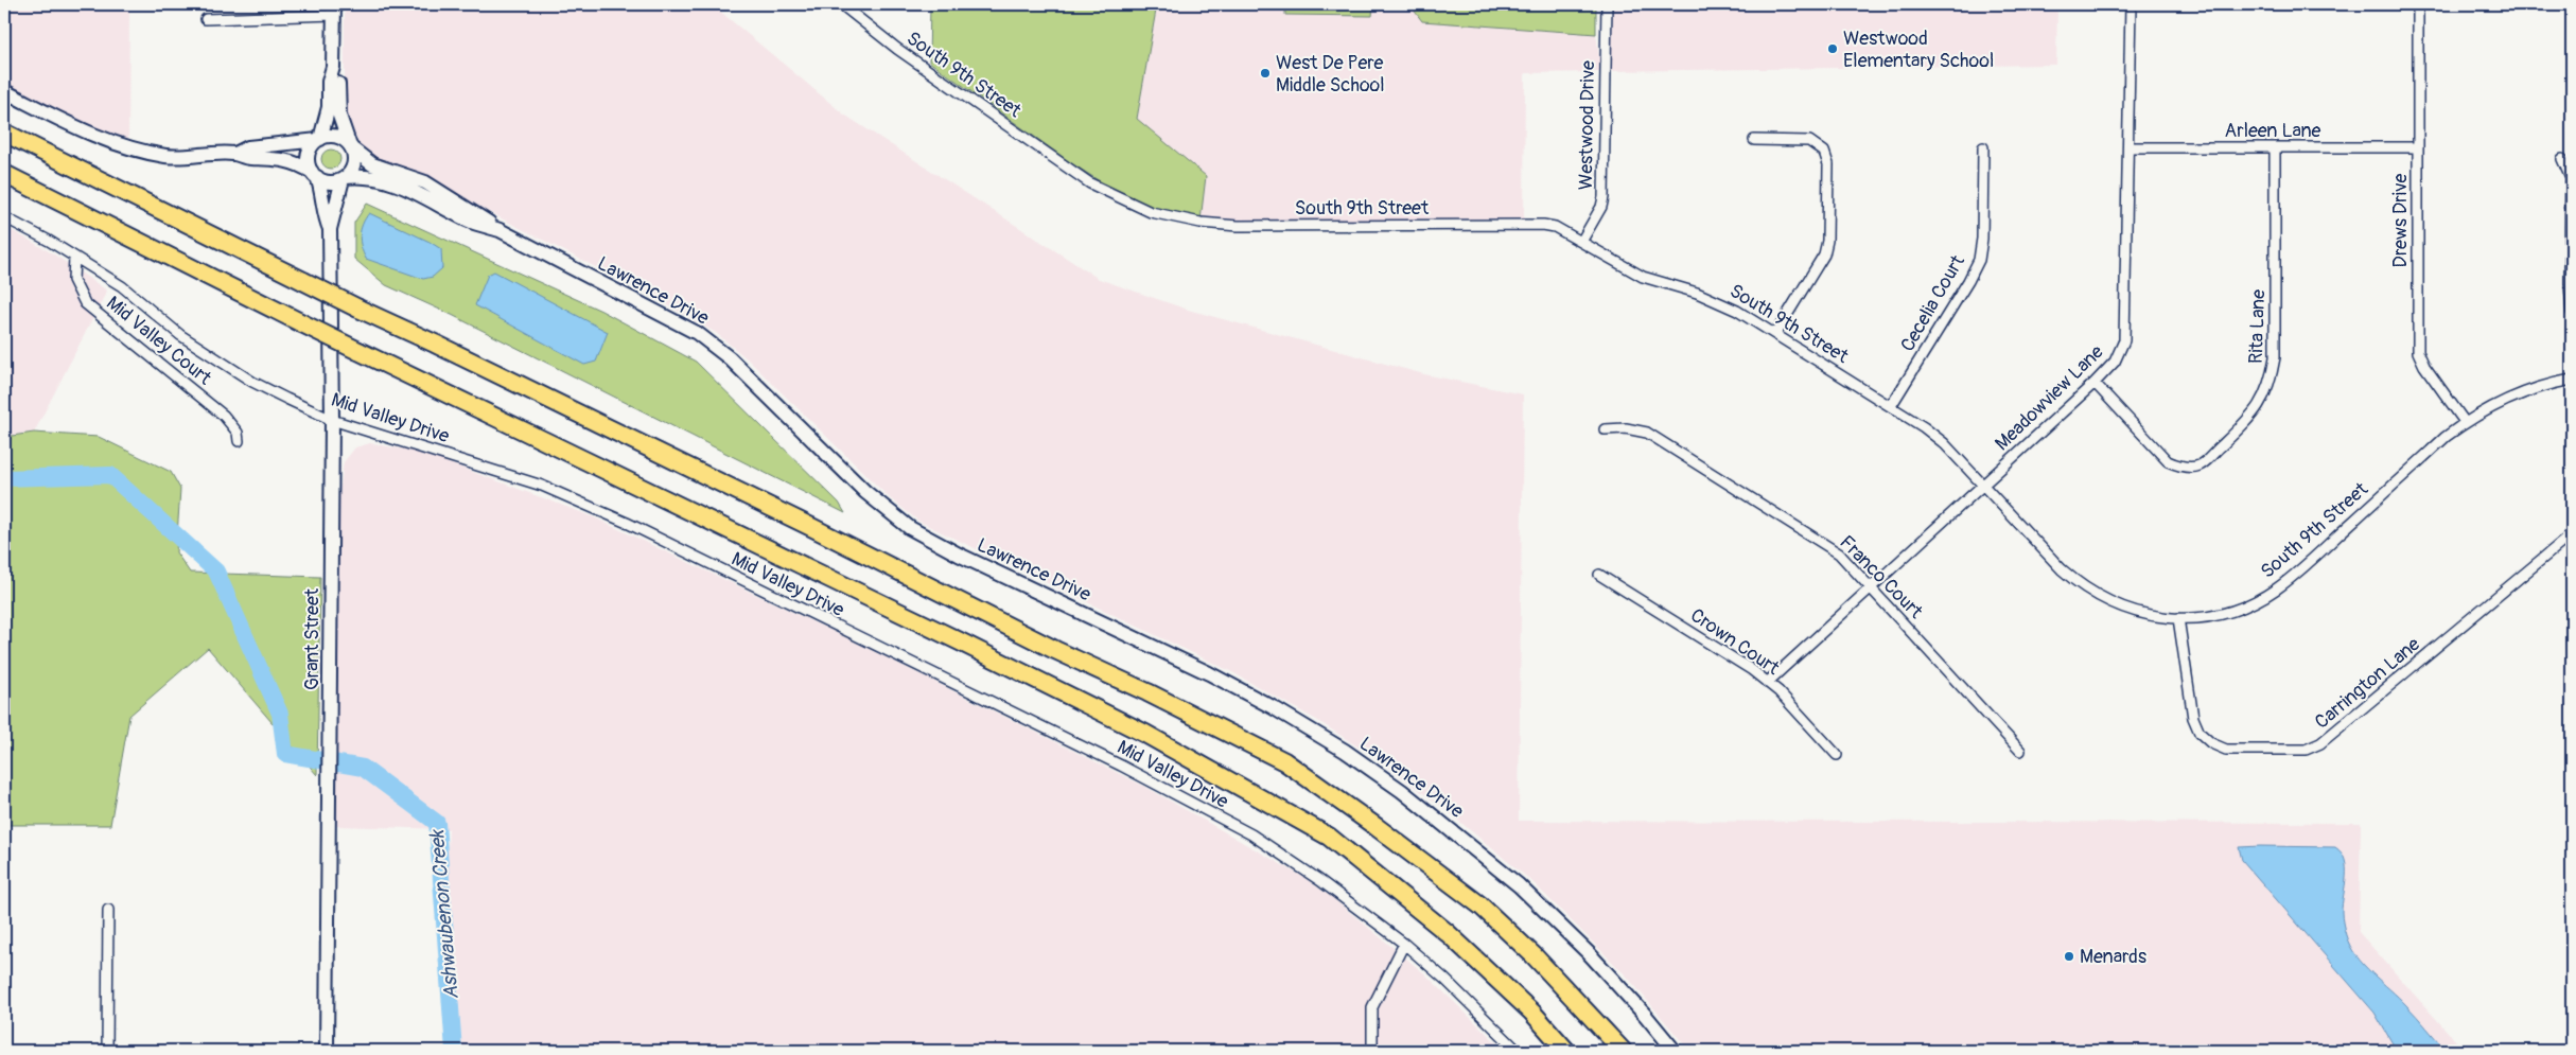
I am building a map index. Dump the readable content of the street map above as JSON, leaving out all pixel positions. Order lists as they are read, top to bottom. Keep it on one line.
{"streets":{"main road":["Lawrence Drive","Grant Street"],"street":["South 9th Street","Westwood Drive","Arleen Lane","Drews Drive","Cecelia Court","Rita Lane","Mid Valley Court","Meadowview Lane","Mid Valley Drive","Franco Court","Crown Court","Carrington Lane"]},"crossings":[["South 9th Street","Westwood Drive"],["South 9th Street","Drews Drive"],["South 9th Street","Cecelia Court"],["South 9th Street","Meadowview Lane"],["South 9th Street","Carrington Lane"],["Arleen Lane","Drews Drive"],["Arleen Lane","Rita Lane"],["Arleen Lane","Meadowview Lane"],["Lawrence Drive","Grant Street"],["Rita Lane","Meadowview Lane"],["Mid Valley Court","Mid Valley Drive"],["Meadowview Lane","Franco Court"],["Meadowview Lane","Crown Court"],["Mid Valley Drive","Grant Street"]],"water":["Ashwaubenon Creek"],"places":["Westwood Elementary School","West De Pere Middle School","Menards"]}
